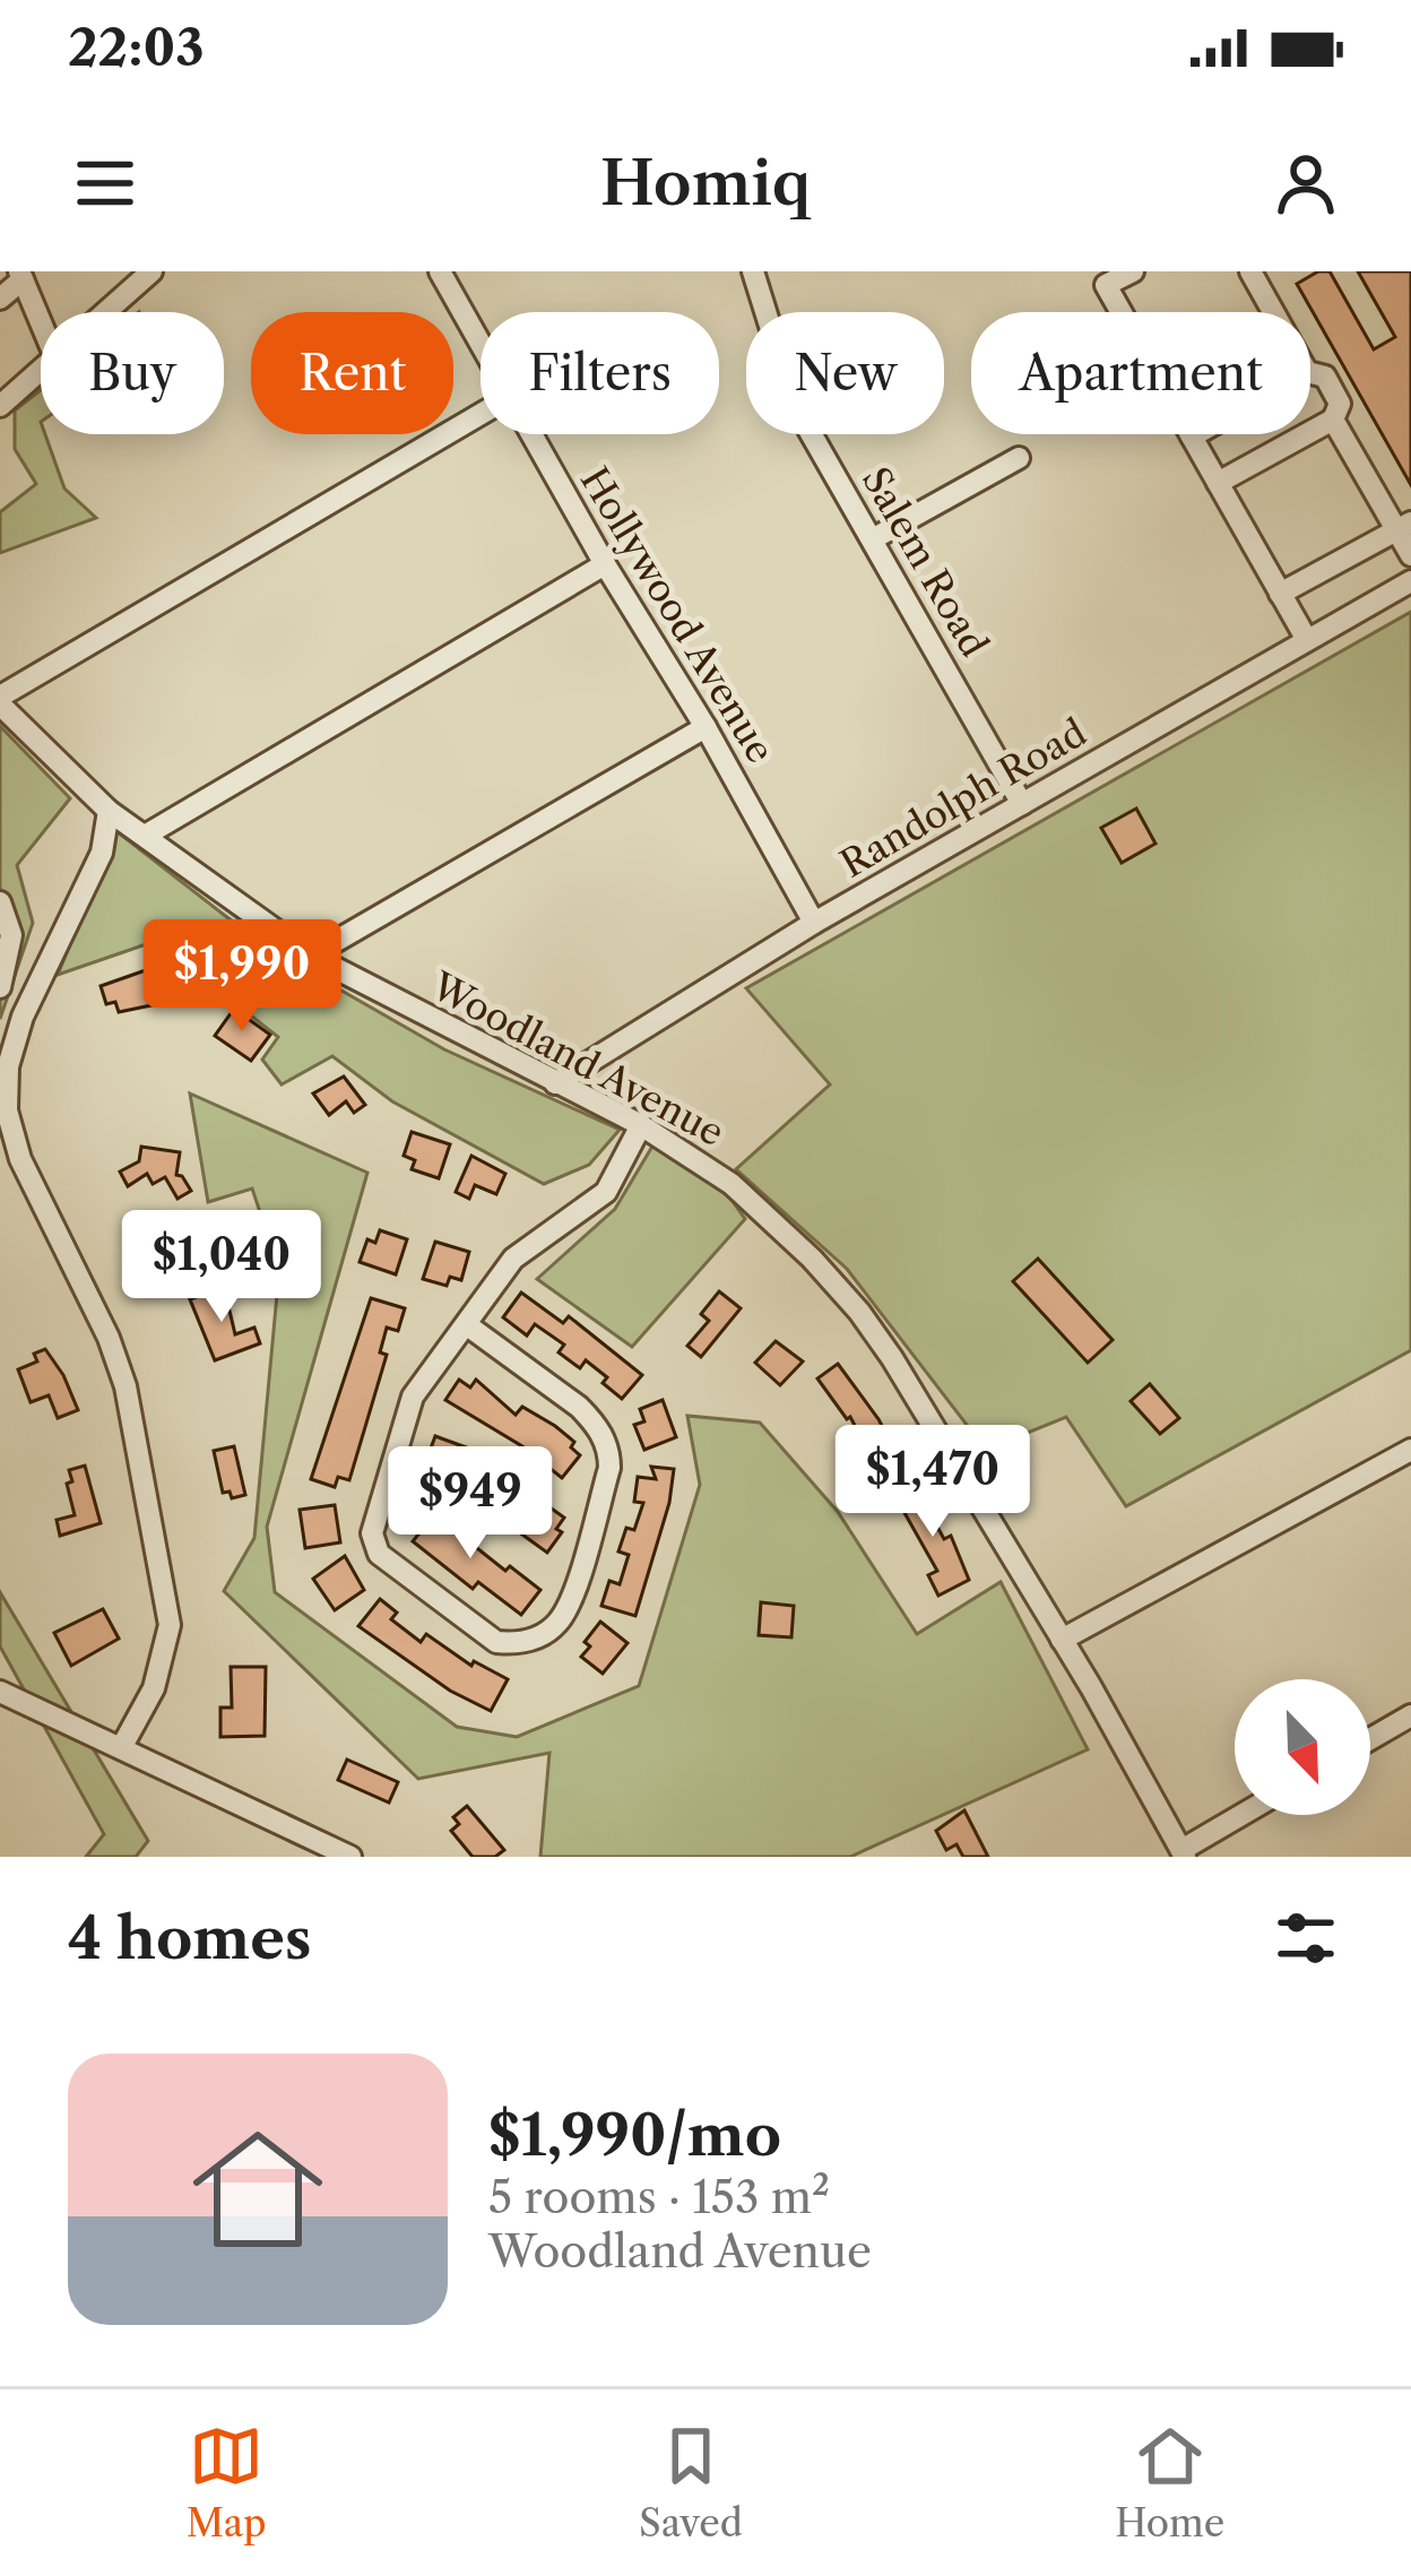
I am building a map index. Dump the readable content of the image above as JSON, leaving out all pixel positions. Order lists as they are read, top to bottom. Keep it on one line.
{"streets":{"street":["Salem Road","Hollywood Avenue","Randolph Road","Woodland Avenue"]},"crossings":[["Salem Road","Randolph Road"],["Hollywood Avenue","Randolph Road"],["Randolph Road","Woodland Avenue"]],"north":"bottom right","page":{"status":"22:03","header":"Homiq","chip":["Buy","Rent","Filters","New","Apartment"],"price":["$1,990","$1,040","$1,470","$949"],"heading":"4 homes","list":[{"name":"$1,990/mo","note":"5 rooms · 153 m² · Woodland Avenue"}],"tabs":["Map","Saved","Home"]}}
